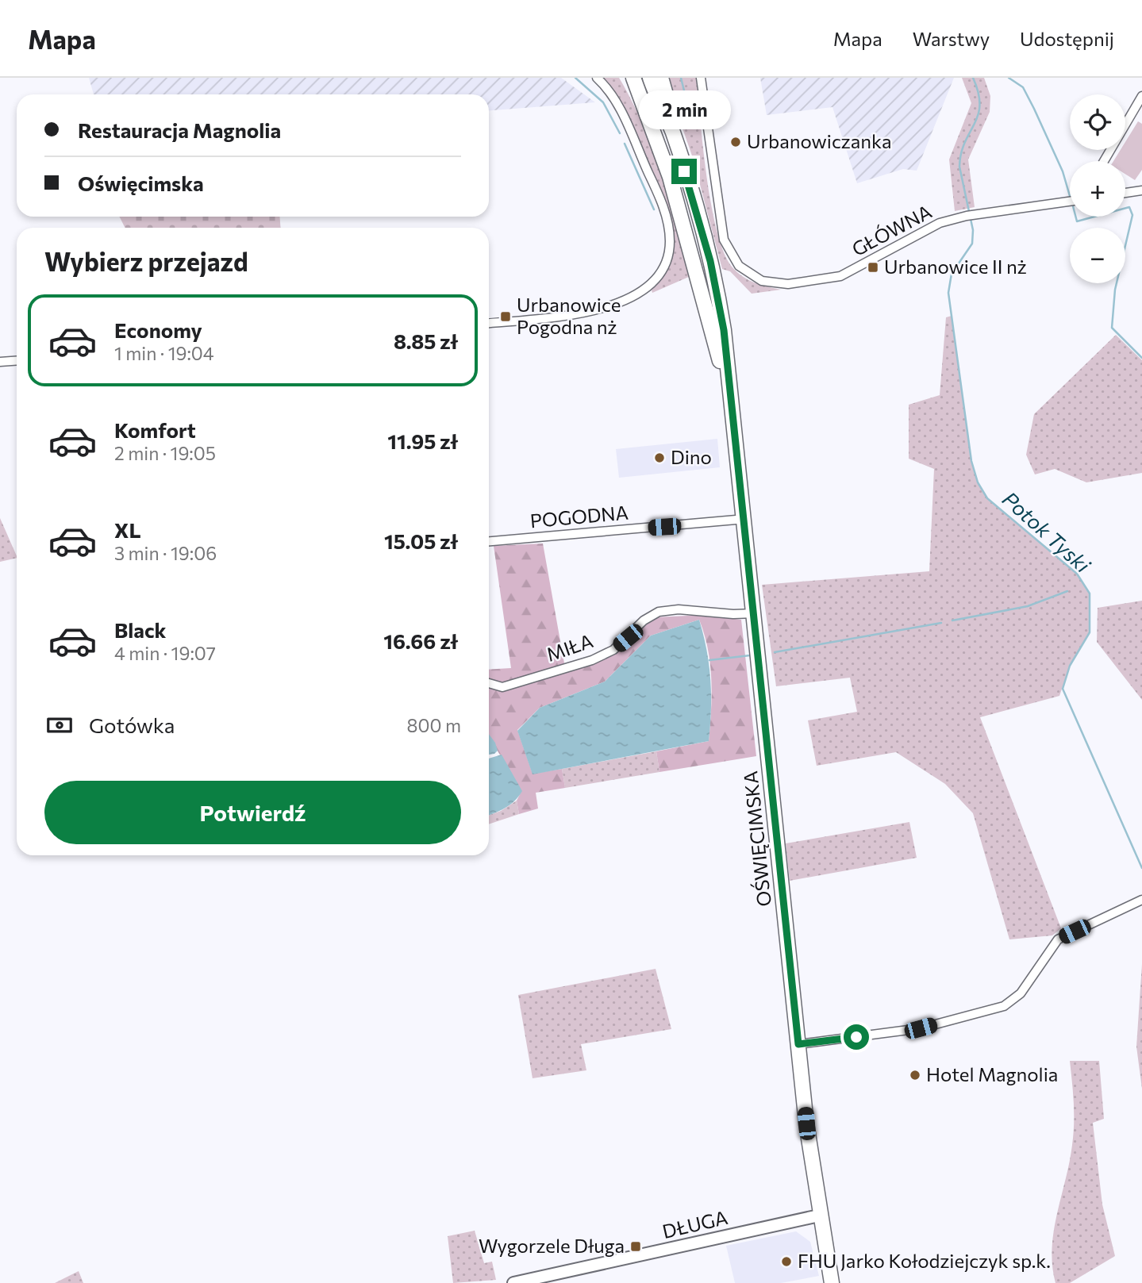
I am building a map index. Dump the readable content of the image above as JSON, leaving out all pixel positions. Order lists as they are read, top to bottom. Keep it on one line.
{"streets":{"highway":["OŚWIĘCIMSKA"],"street":["GŁÓWNA","POGODNA","MIŁA","DŁUGA"]},"crossings":[["POGODNA","OŚWIĘCIMSKA"],["MIŁA","OŚWIĘCIMSKA"],["OŚWIĘCIMSKA","DŁUGA"]],"water":["Potok Tyski"],"places":{"other":["Urbanowiczanka","Dino","Hotel Magnolia","FHU Jarko Kołodziejczyk sp.k."],"transit":["Urbanowice II nż","Urbanowice Pogodna nż","Wygorzele Długa"]},"page":{"header":"Mapa","nav":["Mapa","Warstwy","Udostępnij"],"bubble":"2 min","map_buttons":["+","−"],"banner":["Restauracja Magnolia","Oświęcimska"],"heading":"Wybierz przejazd","list":[{"name":"Economy","note":"1 min · 19:04","value":"8.85 zł"},{"name":"Komfort","note":"2 min · 19:05","value":"11.95 zł"},{"name":"XL","note":"3 min · 19:06","value":"15.05 zł"},{"name":"Black","note":"4 min · 19:07","value":"16.66 zł"}],"pay":["Gotówka","800 m"],"buttons":"Potwierdź"}}
